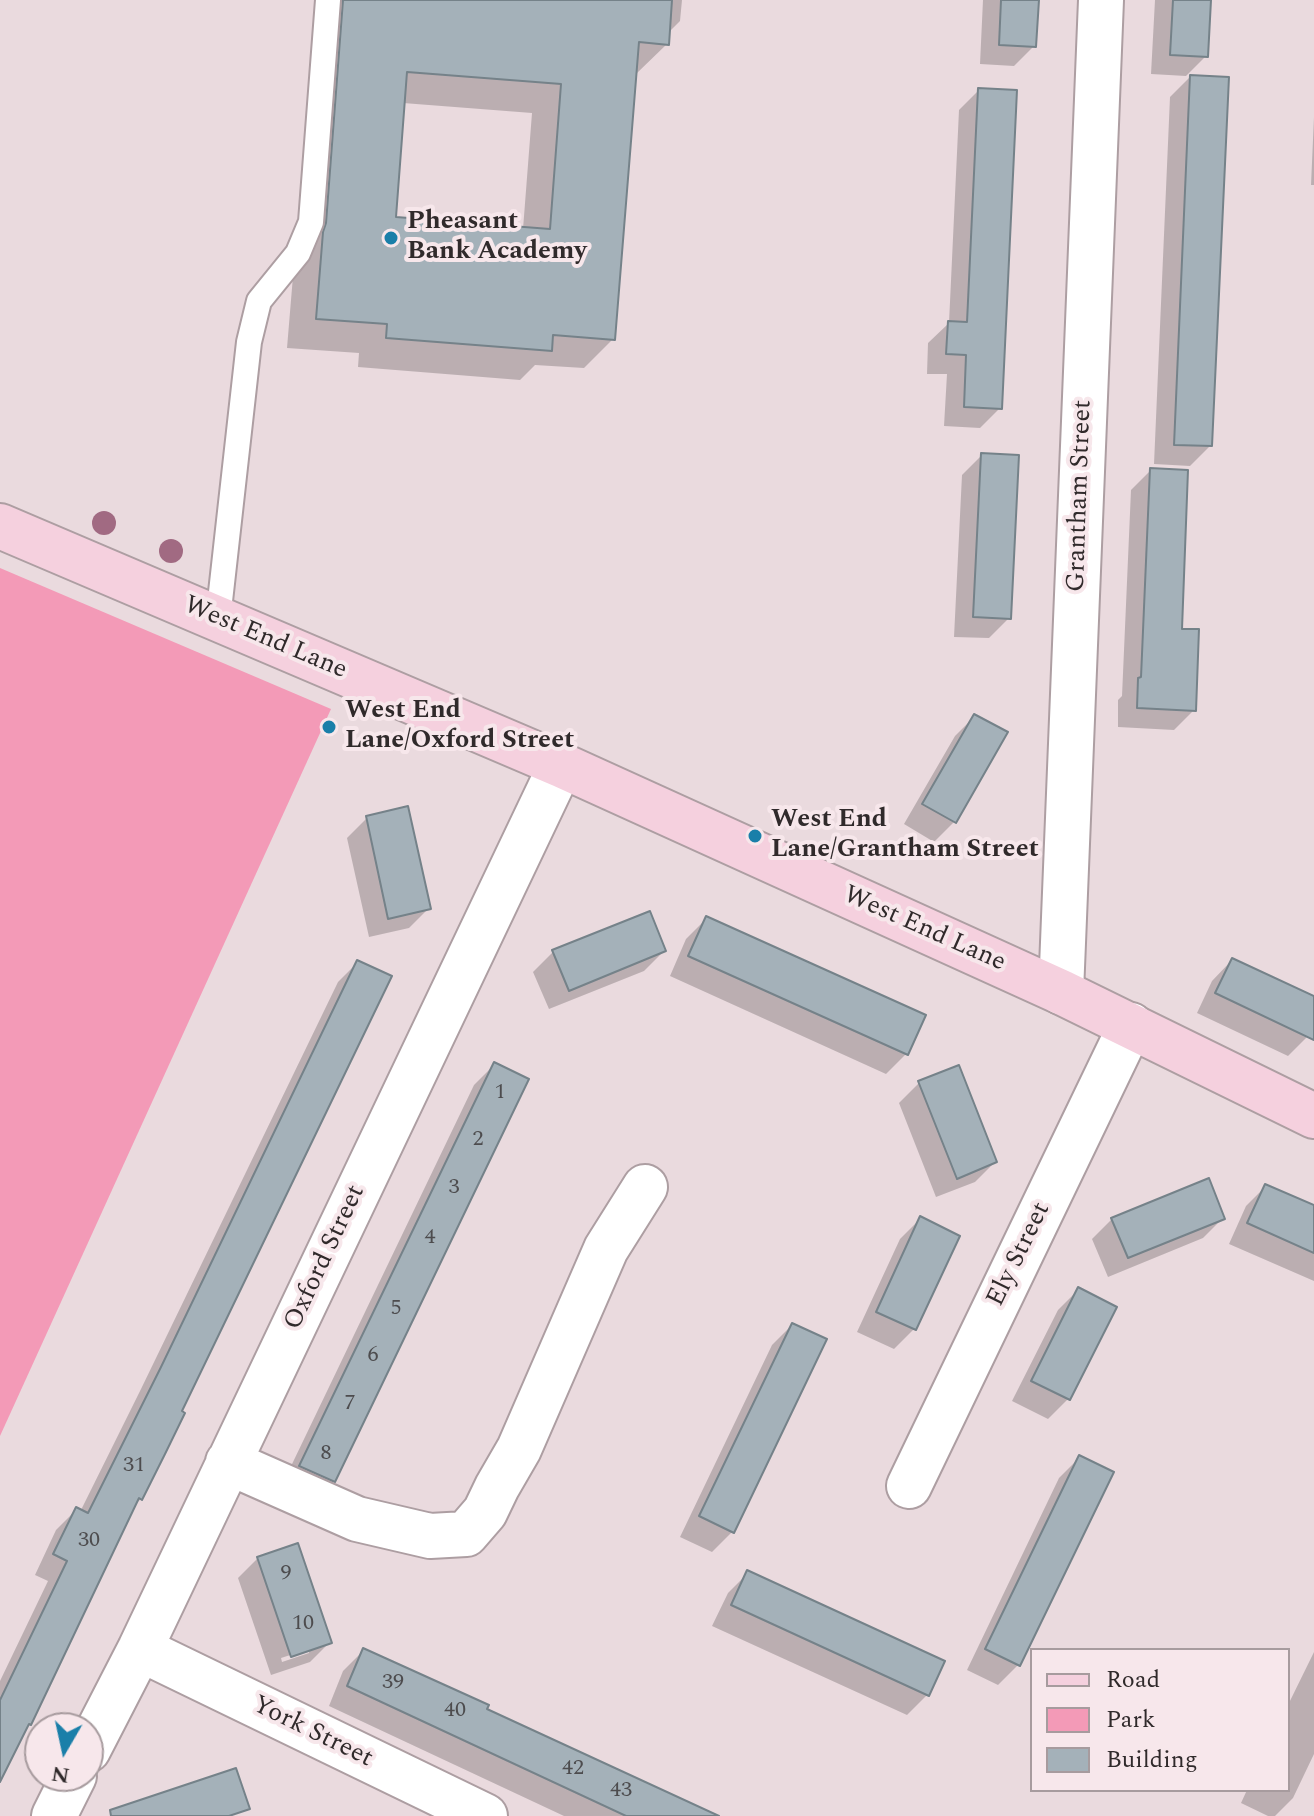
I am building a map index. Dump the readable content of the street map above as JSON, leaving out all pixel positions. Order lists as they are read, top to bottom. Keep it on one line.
{"streets":{"street":["Grantham Street","West End Lane","Ely Street","Oxford Street","York Street"]},"crossings":[["Grantham Street","West End Lane"],["West End Lane","Ely Street"],["West End Lane","Oxford Street"],["Oxford Street","York Street"]],"places":["Pheasant Bank Academy","West End Lane/Oxford Street","West End Lane/Grantham Street"],"house_numbers":["1","2","3","4","5","6","7","8","31","30","9","10","39","40","42","43"],"legend":["Road","Park","Building"],"north":"bottom"}
